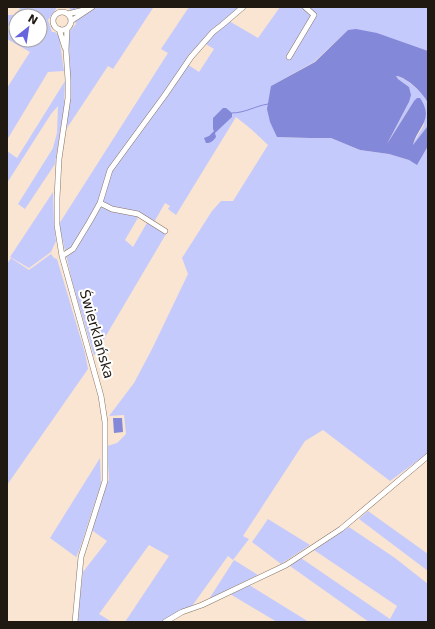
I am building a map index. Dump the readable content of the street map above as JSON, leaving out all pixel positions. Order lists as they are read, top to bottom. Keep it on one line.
{"streets":{"street":["Świerklańska"]},"north":"top right"}
